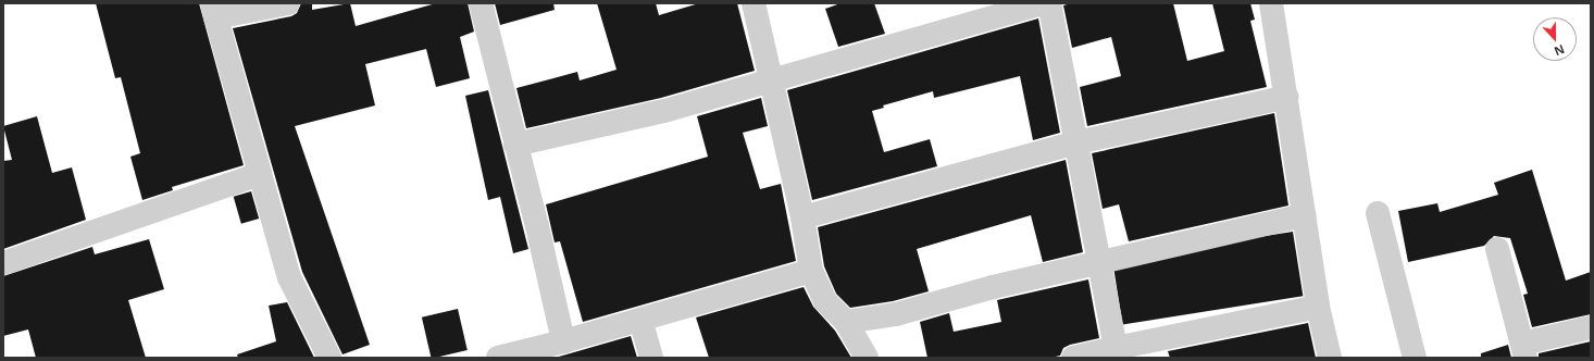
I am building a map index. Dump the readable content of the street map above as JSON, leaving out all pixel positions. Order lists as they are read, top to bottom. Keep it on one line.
{"north":"bottom"}
